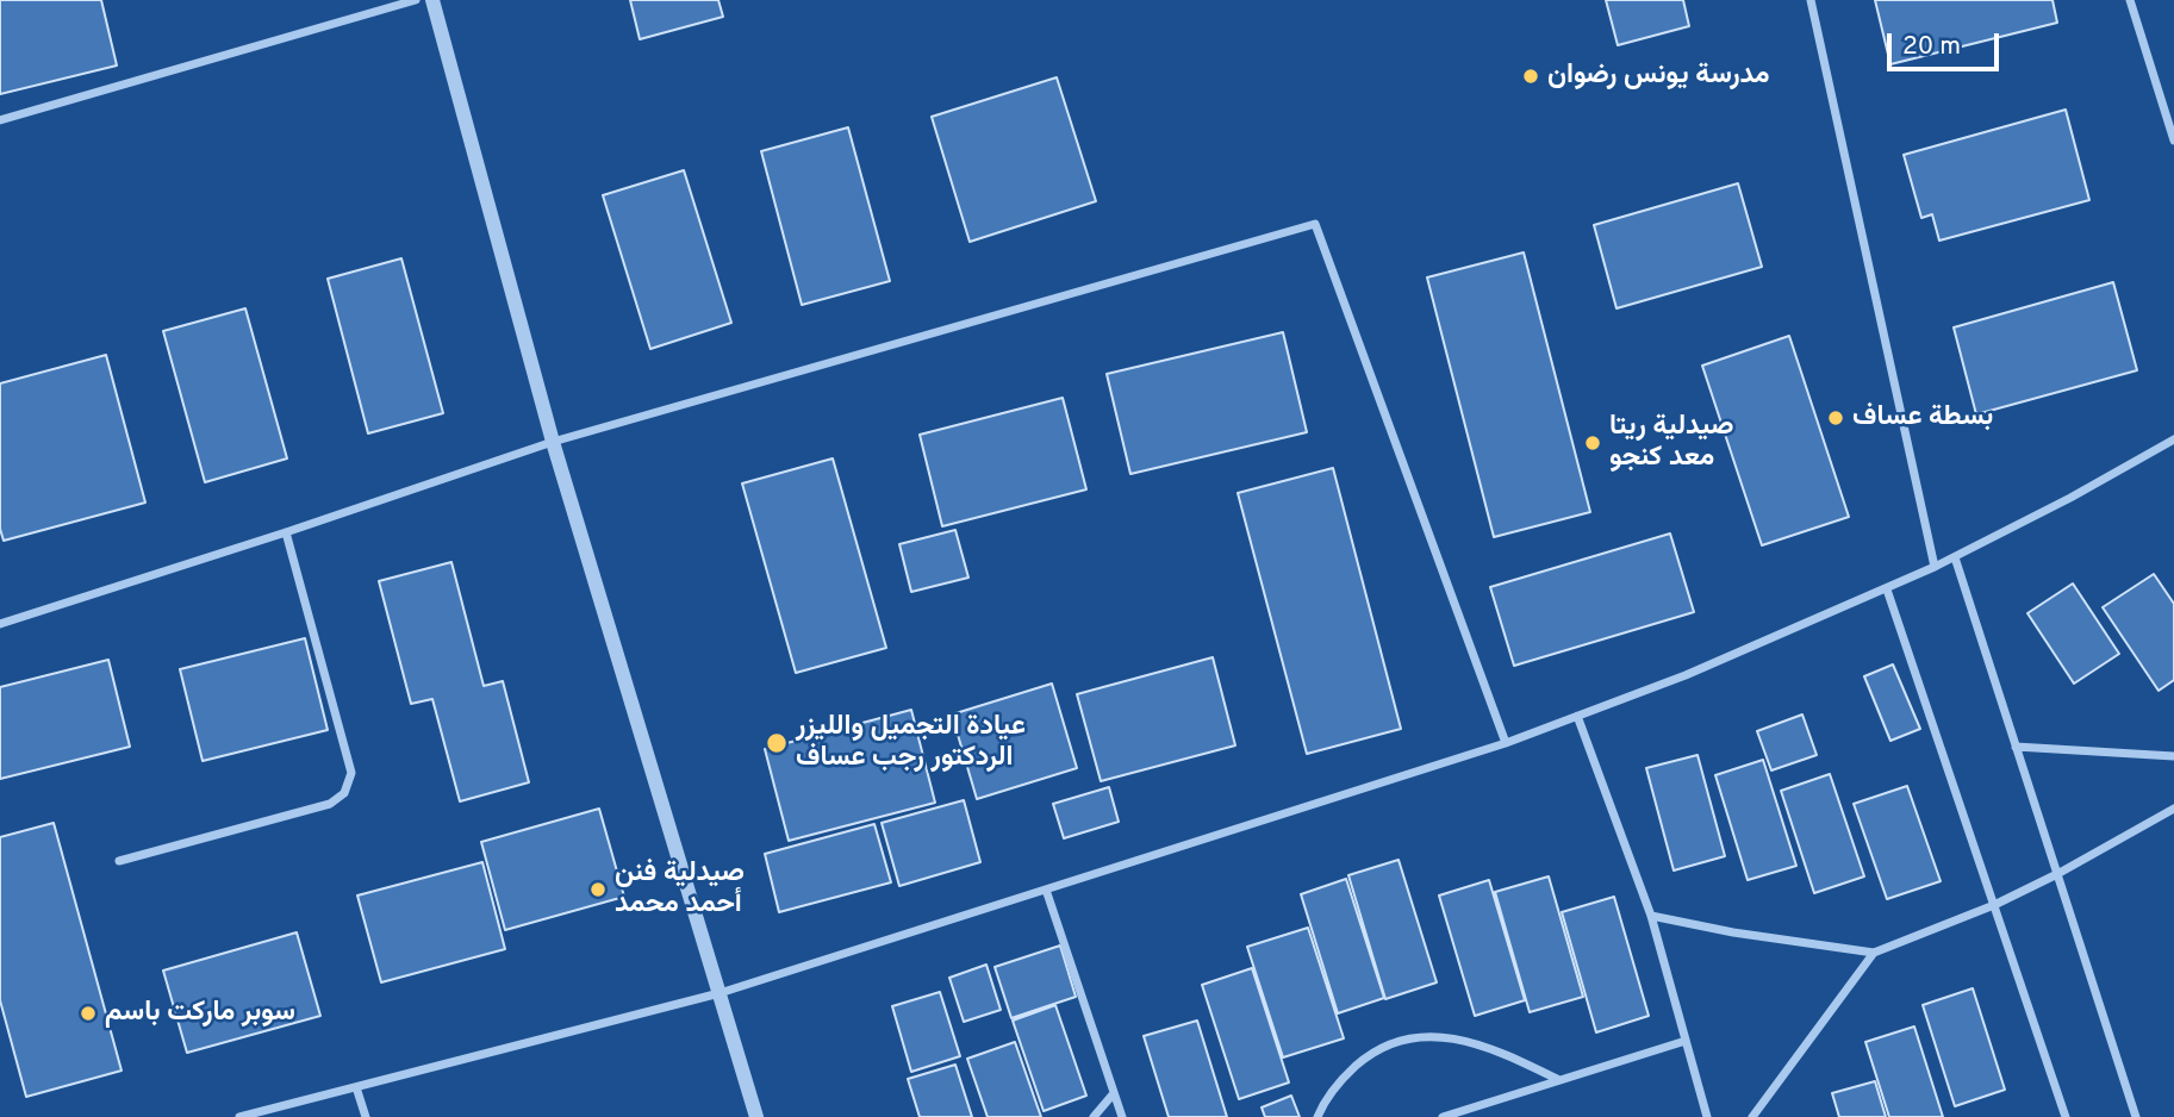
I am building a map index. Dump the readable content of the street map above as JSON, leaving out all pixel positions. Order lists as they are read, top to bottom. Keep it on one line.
{"places":["مدرسة يونس رضوان","بسطة عساف","صيدلية ريتا معد كنجو","عيادة التجميل والليزر الردكتور رجب عساف","صيدلية فنن أحمد محمد","سوبر ماركت باسم"],"scale_bar":"20 m"}
